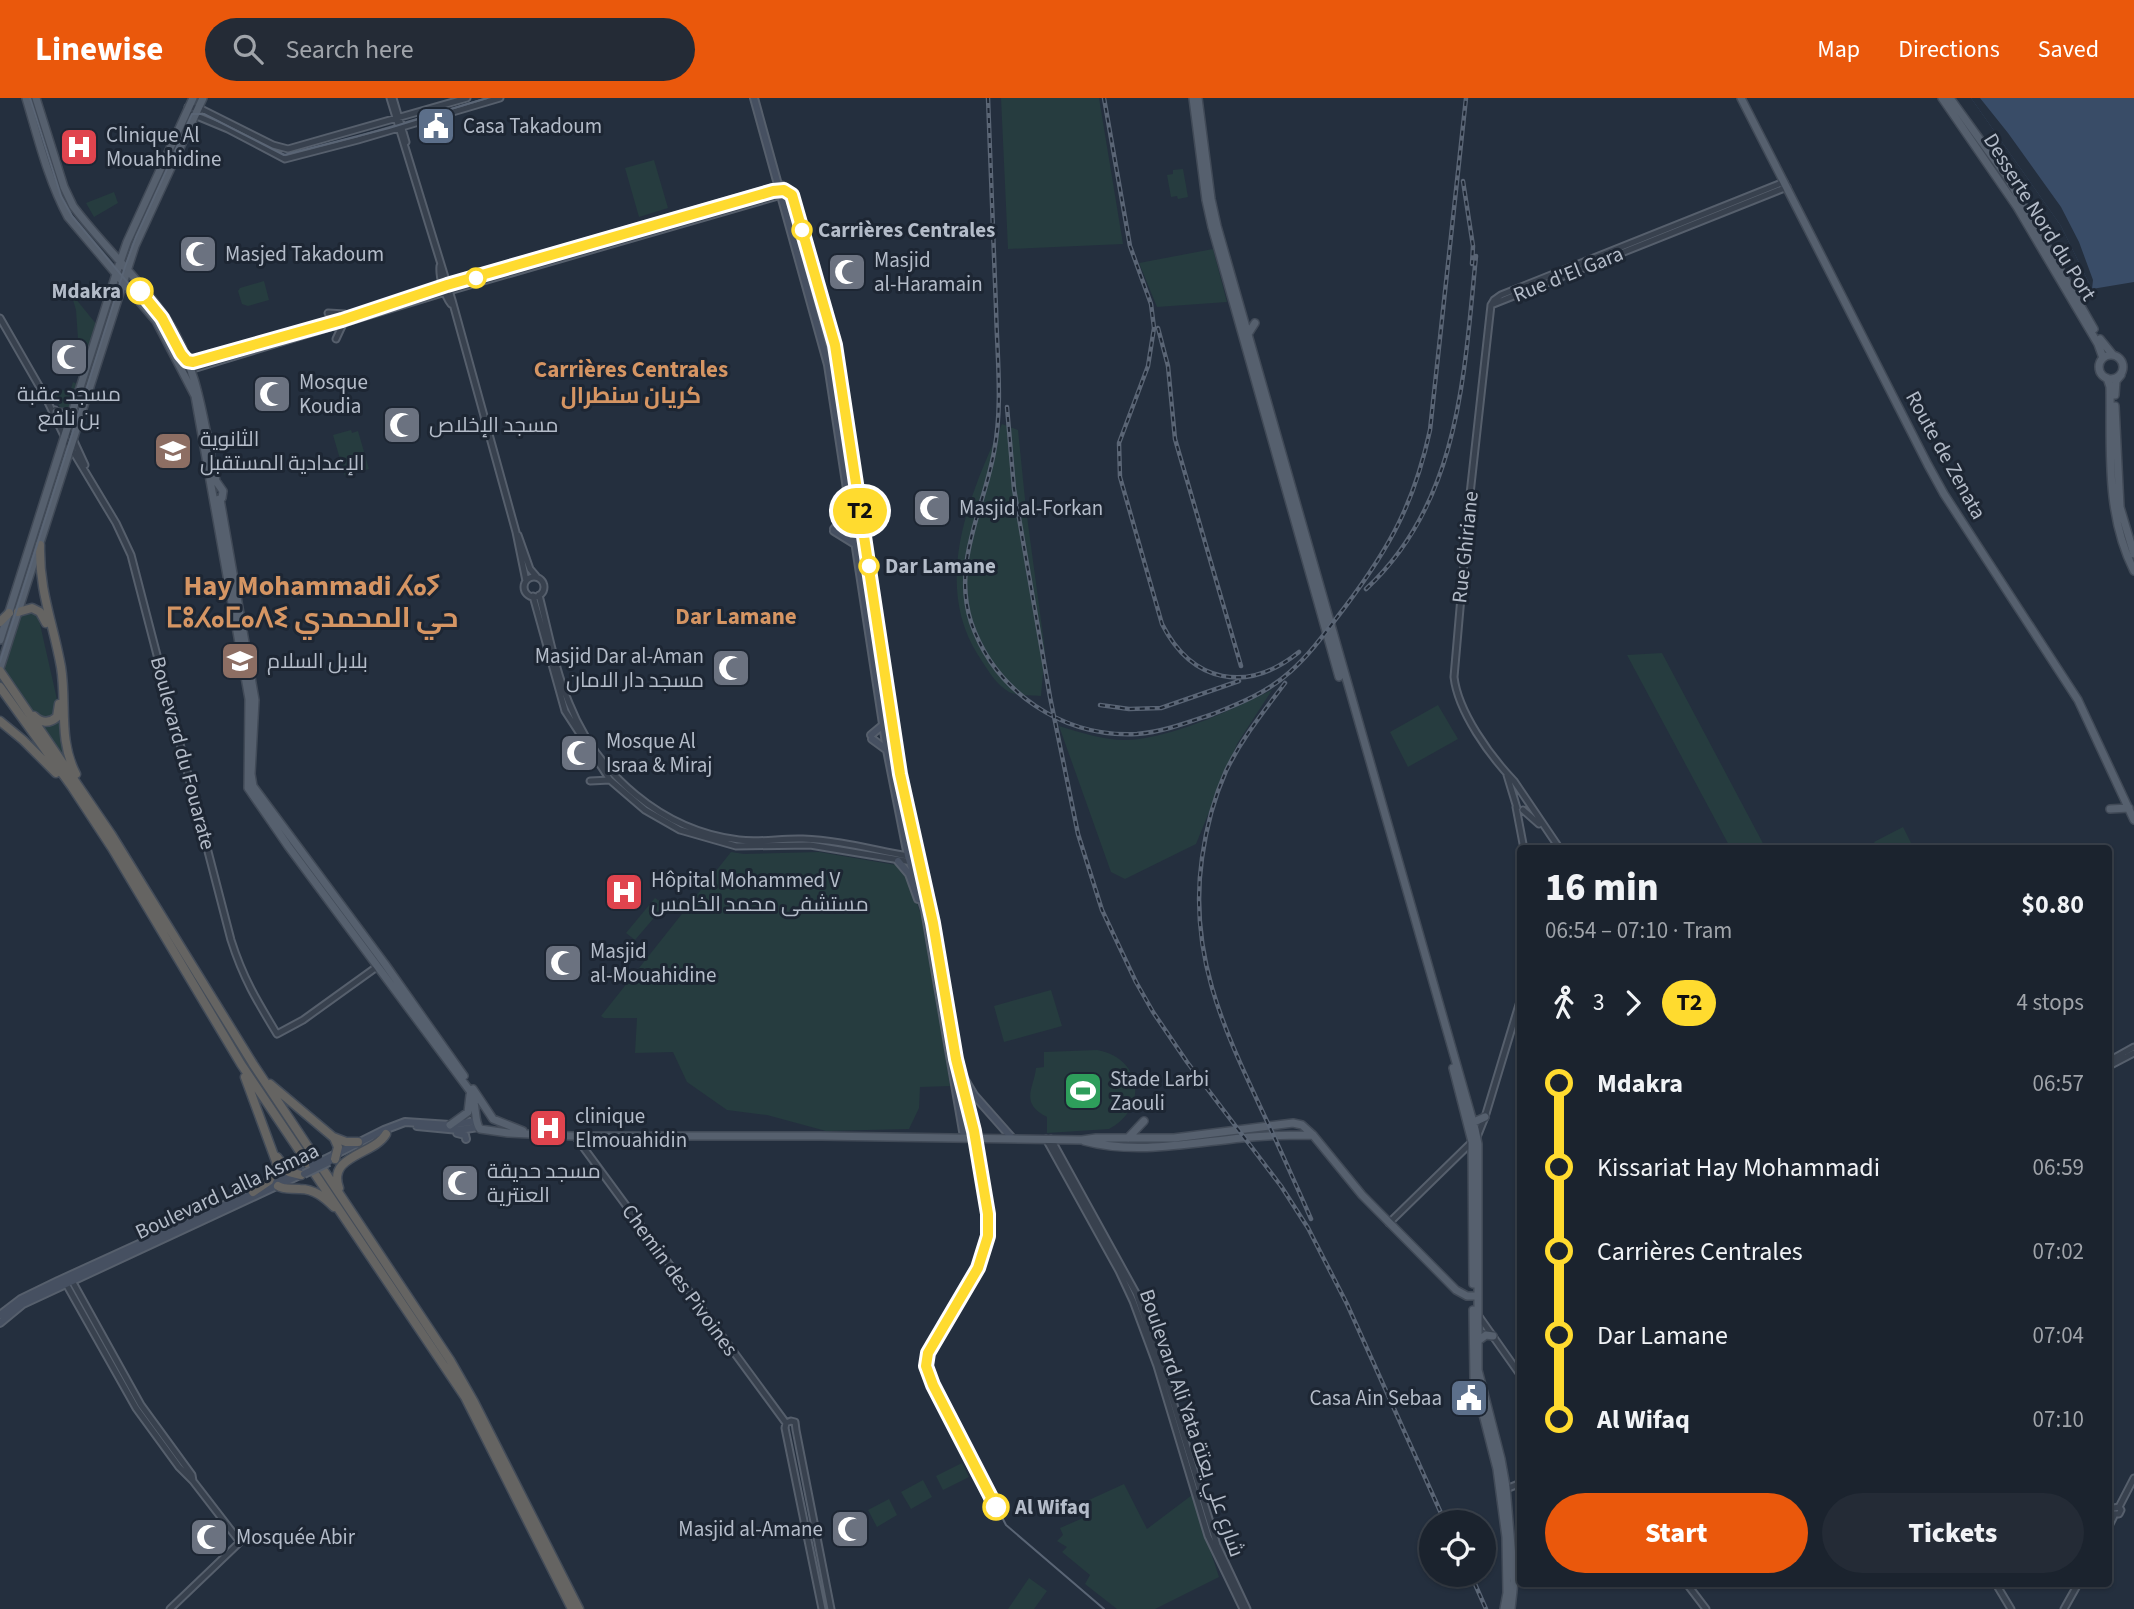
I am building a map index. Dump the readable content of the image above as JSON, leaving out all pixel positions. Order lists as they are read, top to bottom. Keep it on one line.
{"streets":{"main road":["Desserte Nord du Port","Route de Zenata","Boulevard Lalla Asmaa"],"street":["Rue d'El Gara","Rue Ghiriane","Boulevard du Fouarate","Chemin des Pivoines","Boulevard Ali Yata شارع علي يعتة"]},"crossings":[["Rue d'El Gara","Route de Zenata"],["Rue d'El Gara","Rue Ghiriane"]],"districts":["Carrières Centrales كريان سنطرال","Hay Mohammadi ⵃⴰⵢ ⵎⵓⵃⴰⵎⴰⴷⵉ حي المحمدي","Dar Lamane"],"places":{"public building":["Casa Takadoum","Casa Ain Sebaa"],"hospital":["Clinique Al Mouahhidine","Hôpital Mohammed V مستشفى محمد الخامس","clinique Elmouahidin"],"other":["Carrières Centrales","Mdakra","Dar Lamane","Al Wifaq"],"mosque":["Masjed Takadoum","Masjid al-Haramain","مسجد عقبة بن نافع","Mosque Koudia","مسجد الإخلاص","Masjid al-Forkan","Masjid Dar al-Aman مسجد دار الامان","Mosque Al Israa & Miraj","Masjid al-Mouahidine","مسجد حديقة العنترية","Masjid al-Amane","Mosquée Abir"],"school or university":["الثانوية الإعدادية المستقبل","بلابل السلام"],"sports":["Stade Larbi Zaouli"]},"lines":["tram line T2"],"page":{"header":"Linewise","search":"Search here","nav":["Map","Directions","Saved"],"on_map":"T2","heading":["16 min","06:54 – 07:10 · Tram","$0.80"],"legs":["3","T2","4 stops"],"list":[{"name":"Mdakra","value":"06:57"},{"name":"Kissariat Hay Mohammadi","value":"06:59"},{"name":"Carrières Centrales","value":"07:02"},{"name":"Dar Lamane","value":"07:04"},{"name":"Al Wifaq","value":"07:10"}],"buttons":["Start","Tickets"]}}
